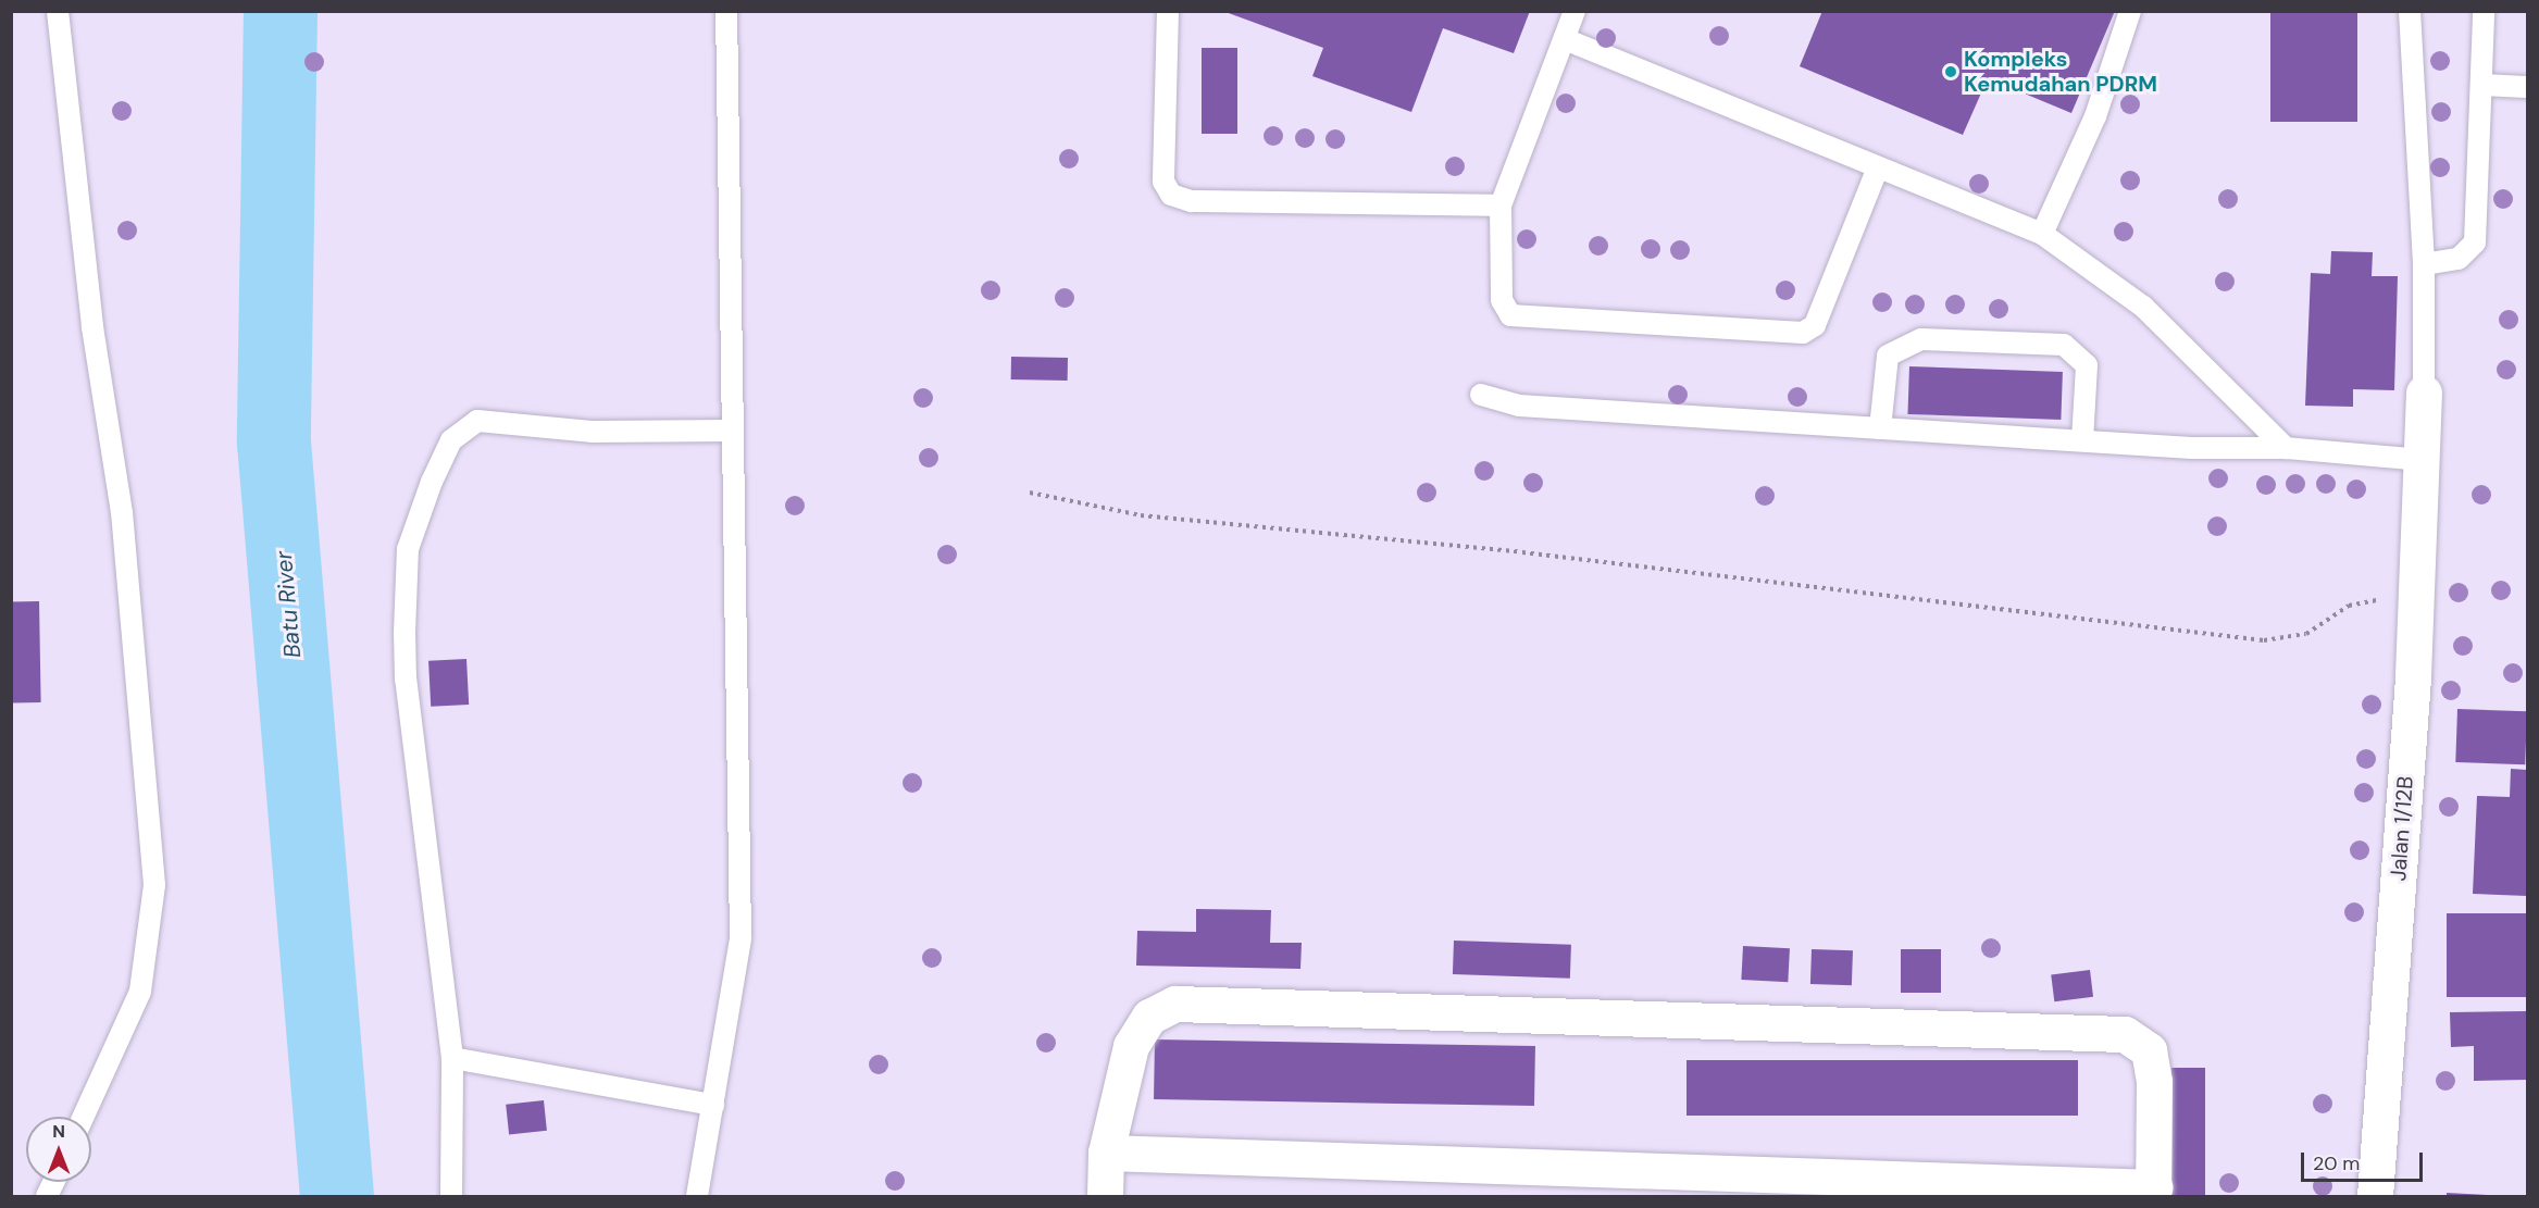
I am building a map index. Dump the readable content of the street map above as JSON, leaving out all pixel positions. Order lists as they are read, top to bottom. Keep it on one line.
{"streets":{"street":["Jalan 1/12B"]},"water":["Batu River"],"places":["Kompleks Kemudahan PDRM"],"scale_bar":"20 m","north":"top"}
